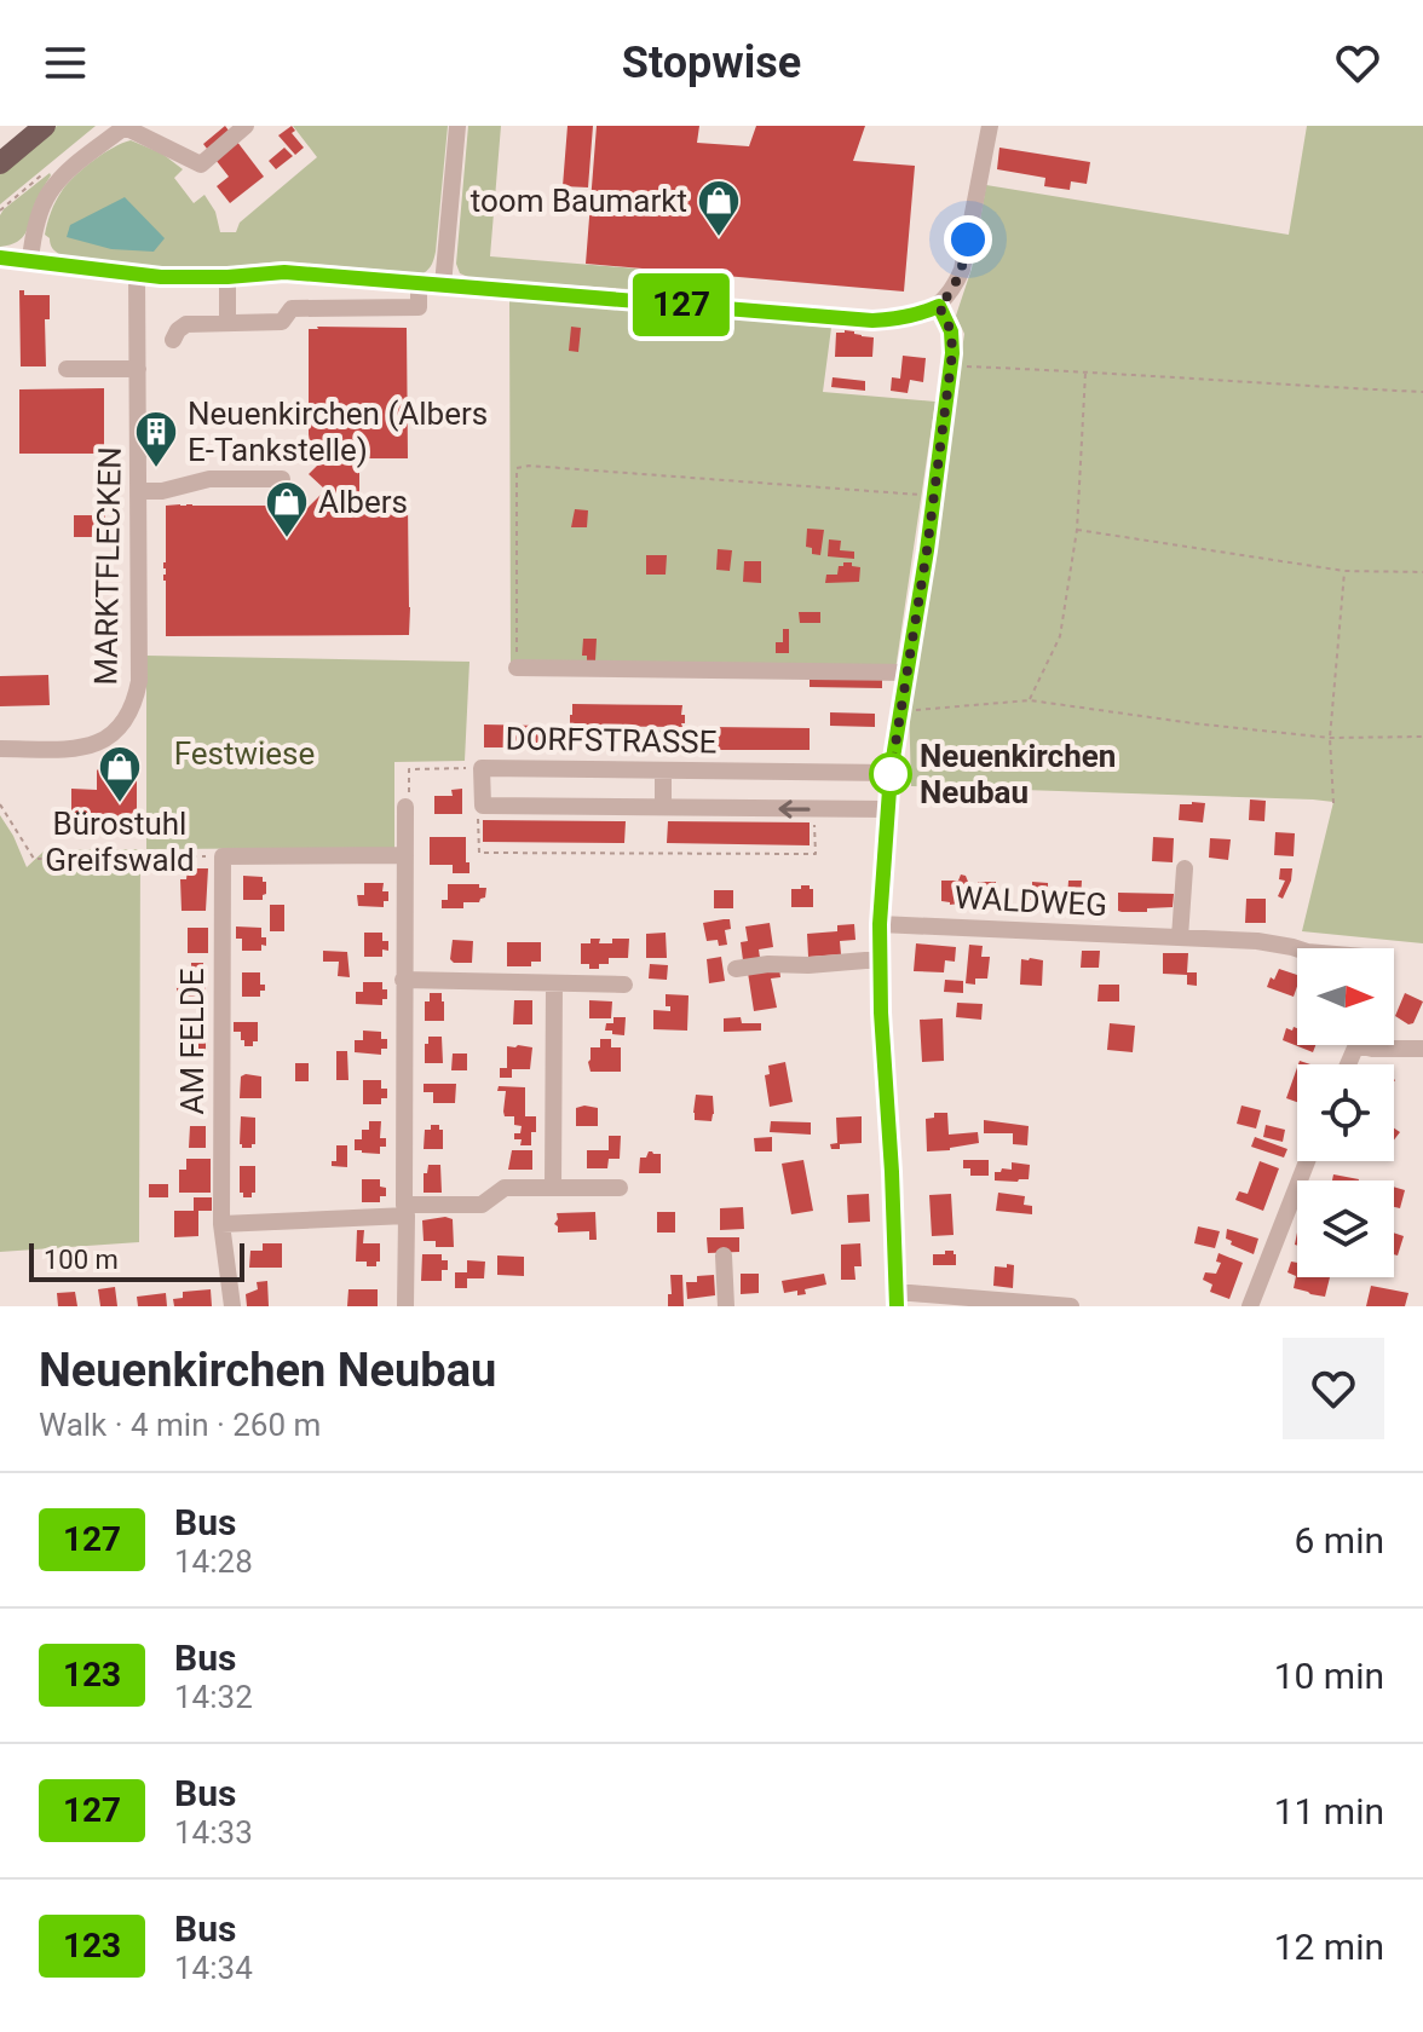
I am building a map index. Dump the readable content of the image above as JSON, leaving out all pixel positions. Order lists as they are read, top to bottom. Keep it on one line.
{"streets":{"street":["MARKTFLECKEN","DORFSTRASSE","WALDWEG","AM FELDE"]},"parks":["Festwiese"],"places":{"shop":["toom Baumarkt","Albers","Bürostuhl Greifswald"],"building":["Neuenkirchen (Albers E-Tankstelle)"],"other":["Neuenkirchen Neubau"]},"lines":["bus line 127"],"scale_bar":"100 m","north":"right","page":{"header":"Stopwise","on_map":"127","scale":"100 m","heading":["Neuenkirchen Neubau","Walk · 4 min · 260 m"],"list":[{"mark":"127","name":"Bus","note":"14:28","value":"6 min"},{"mark":"123","name":"Bus","note":"14:32","value":"10 min"},{"mark":"127","name":"Bus","note":"14:33","value":"11 min"},{"mark":"123","name":"Bus","note":"14:34","value":"12 min"}]}}
